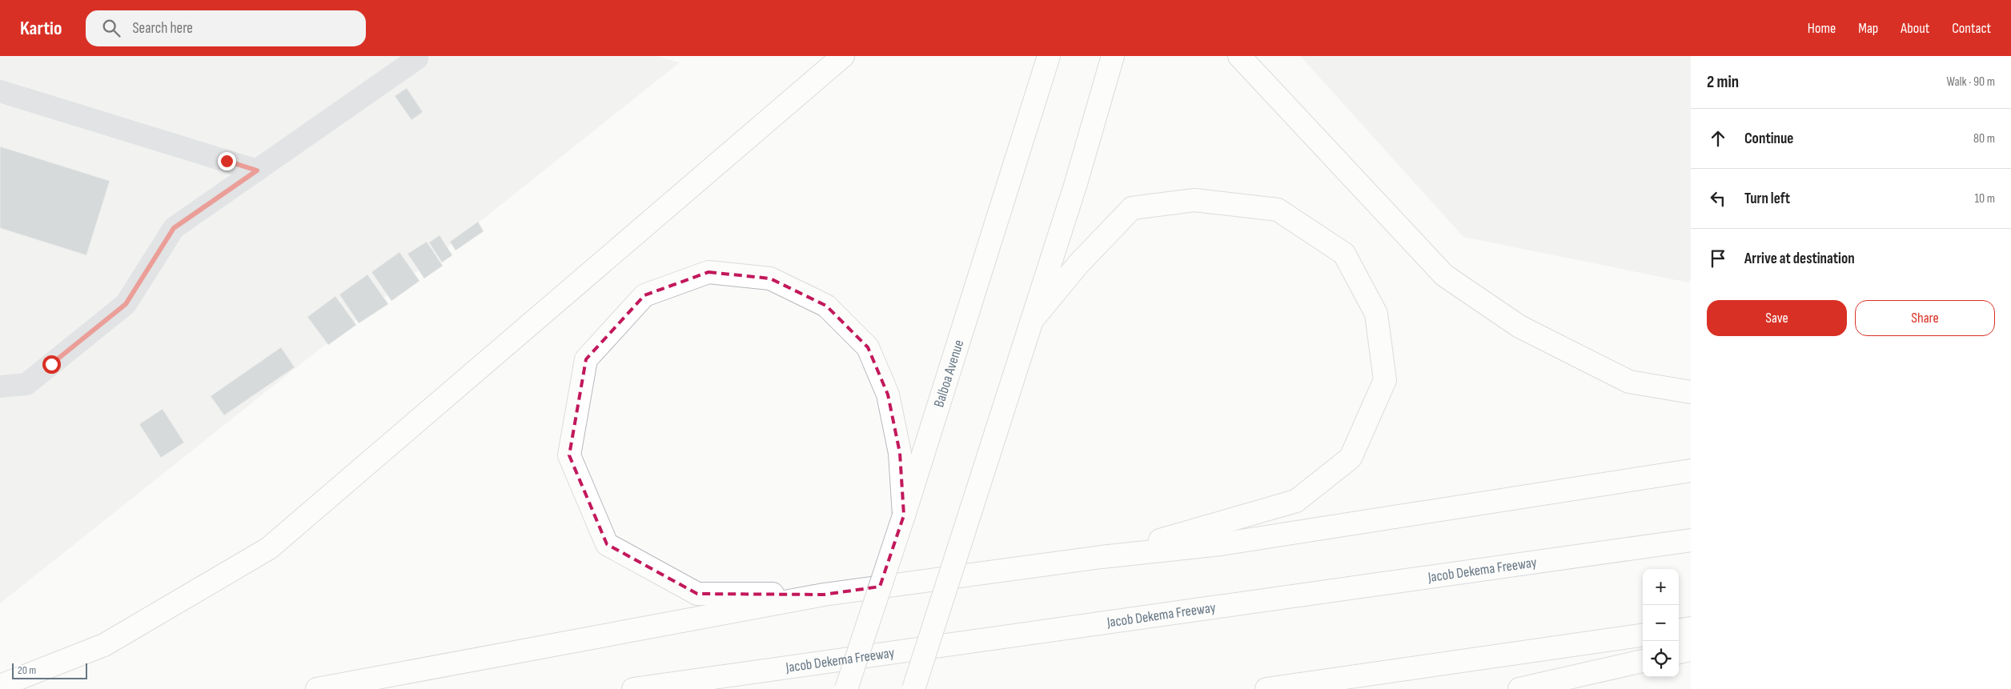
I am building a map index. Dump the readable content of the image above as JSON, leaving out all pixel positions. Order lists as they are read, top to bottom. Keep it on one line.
{"streets":{"main road":["Balboa Avenue","Jacob Dekema Freeway"]},"scale_bar":"20 m","page":{"header":"Kartio","search":"Search here","nav":["Home","Map","About","Contact"],"heading":["2 min","Walk · 90 m"],"list":[["Continue","80 m"],["Turn left","10 m"],"Arrive at destination"],"buttons":["Save","Share"],"map_buttons":["+","−"],"scale":"20 m"}}
